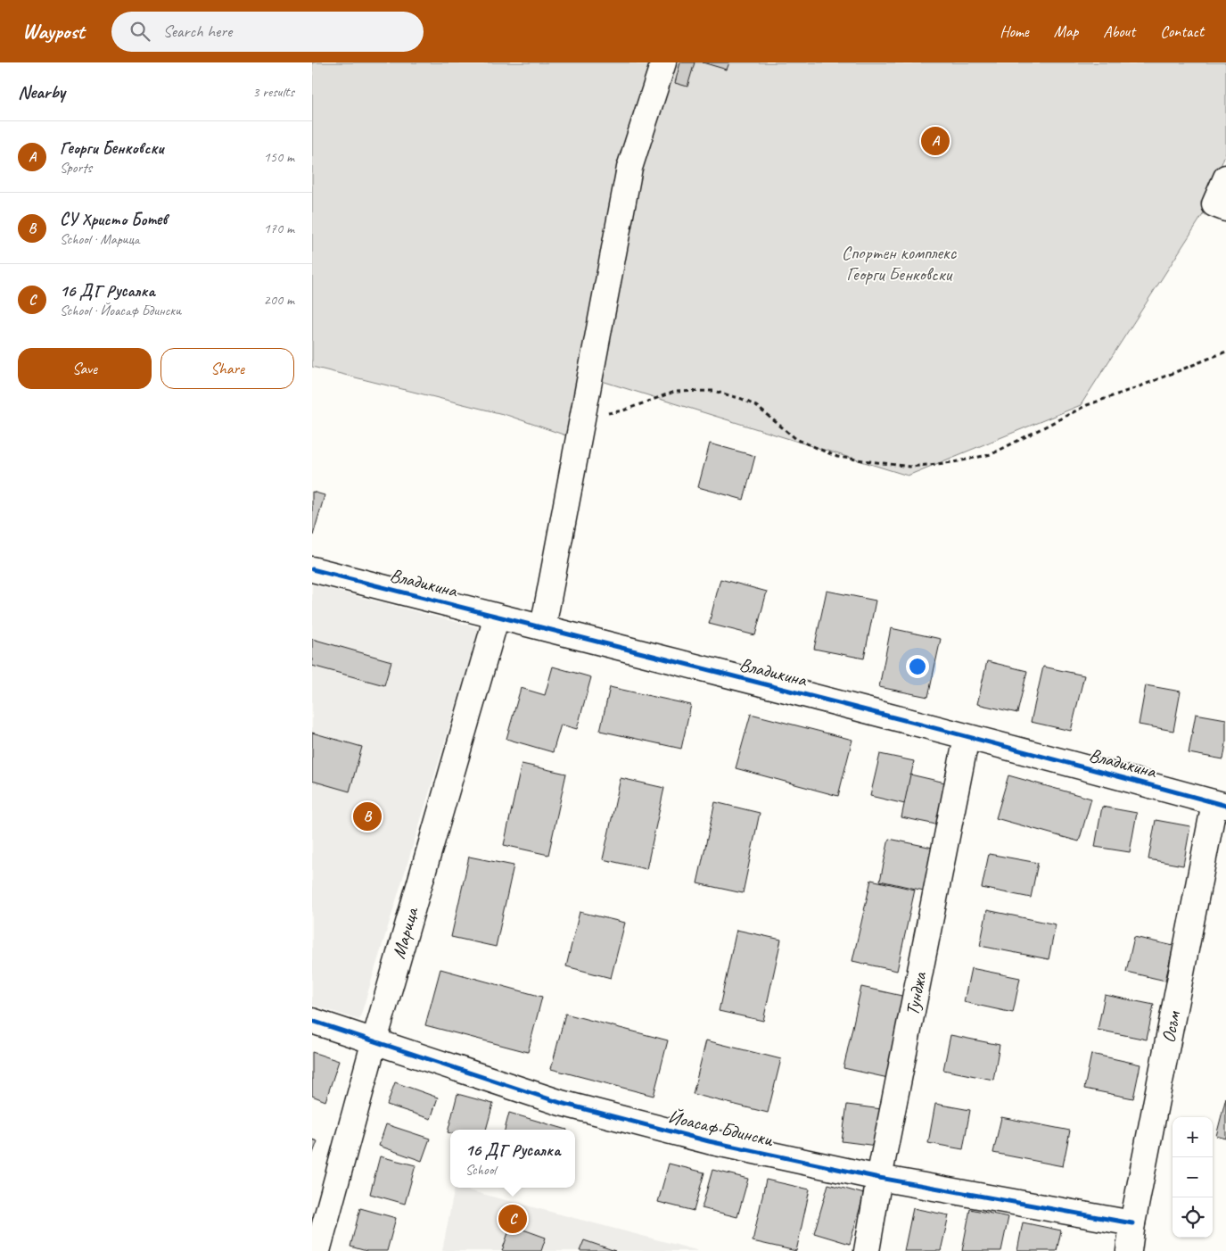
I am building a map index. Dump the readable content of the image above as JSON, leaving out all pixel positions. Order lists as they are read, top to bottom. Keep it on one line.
{"streets":{"street":["Владикина","Марица","Тунджа","Осъм","Йоасаф Бдински"]},"crossings":[["Владикина","Марица"],["Владикина","Тунджа"],["Владикина","Осъм"],["Марица","Йоасаф Бдински"],["Тунджа","Йоасаф Бдински"],["Осъм","Йоасаф Бдински"]],"parks":["Спортен комплекс Георги Бенковски"],"page":{"header":"Waypost","search":"Search here","nav":["Home","Map","About","Contact"],"heading":["Nearby","3 results"],"list":[{"mark":"A","name":"Георги Бенковски","note":"Sports","value":"150 m"},{"mark":"B","name":"СУ Христо Ботев","note":"School · Марица","value":"170 m"},{"mark":"C","name":"16 ДГ Русалка","note":"School · Йоасаф Бдински","value":"200 m"}],"pins":["A","B","C"],"buttons":["Save","Share"],"map_buttons":["+","−"],"popup":["16 ДГ Русалка","School"]}}
